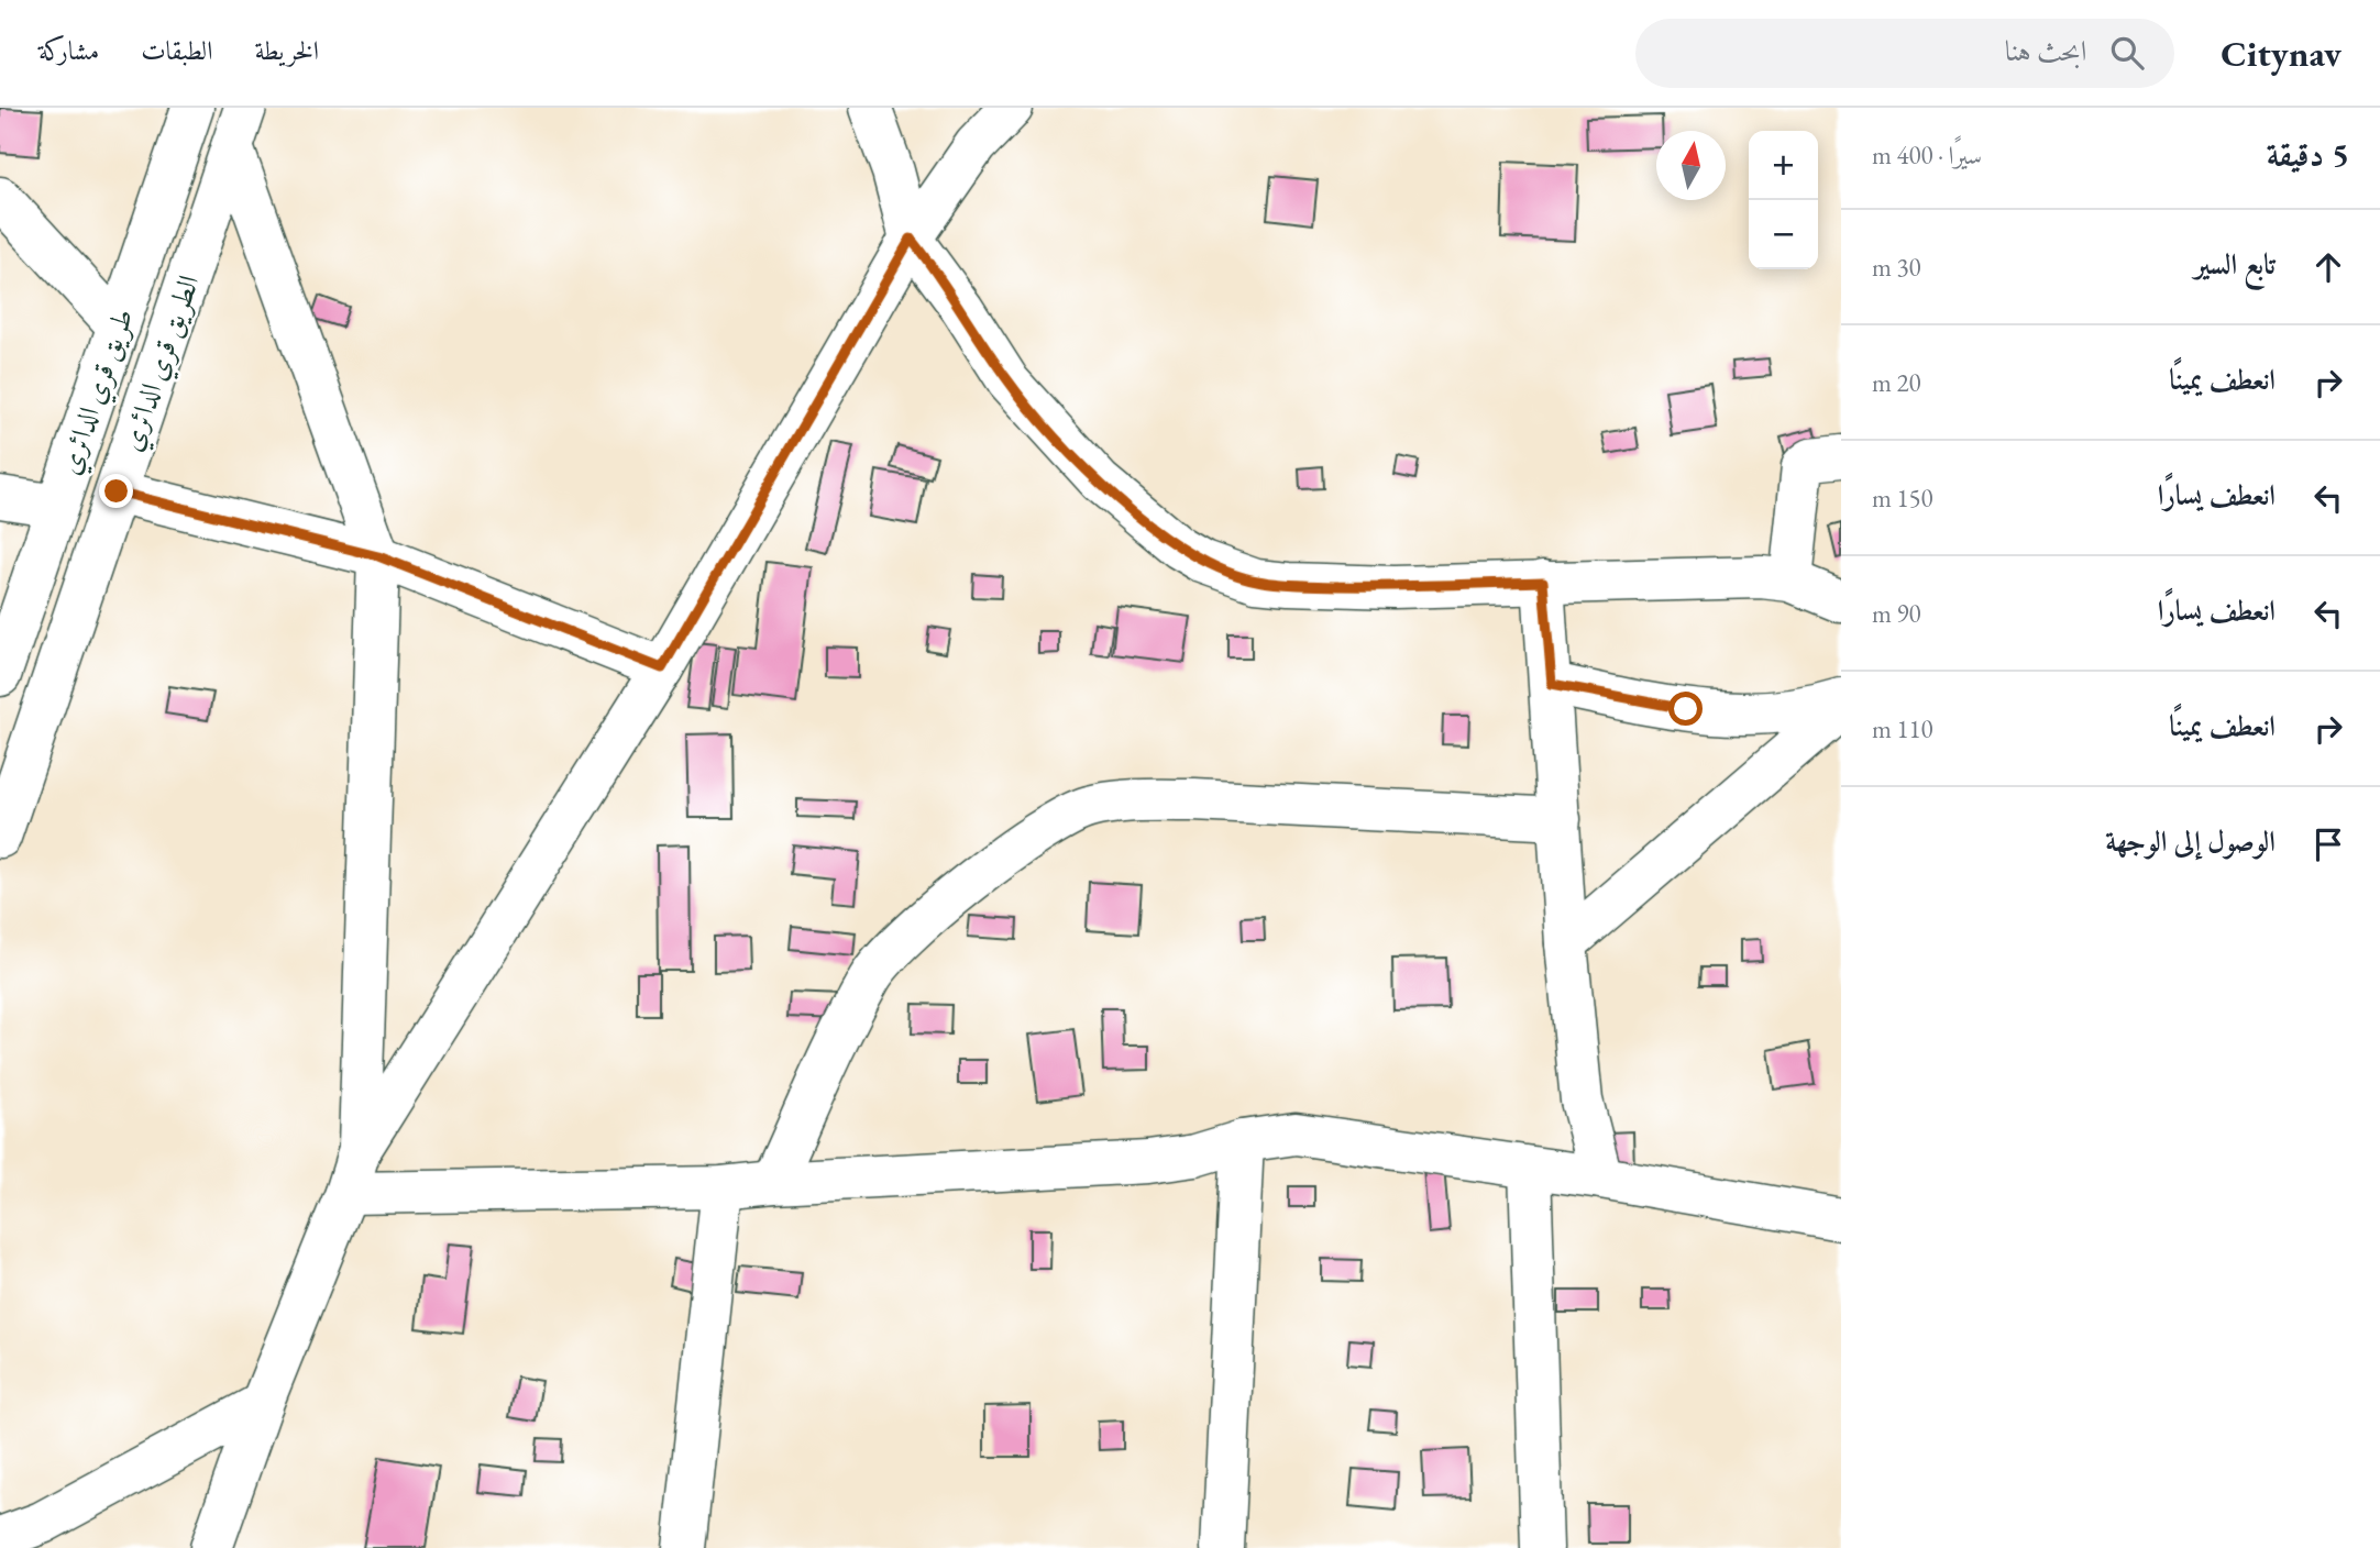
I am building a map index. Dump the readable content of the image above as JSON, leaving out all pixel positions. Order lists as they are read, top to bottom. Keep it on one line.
{"streets":{"main road":["الطريق قري الدائري","طريق قري الدائري"]},"north":"top","page":{"header":"Citynav","search":"ابحث هنا","nav":["الخريطة","الطبقات","مشاركة"],"heading":["5 دقيقة","سيرًا · 400 m"],"map_buttons":["+","−"],"list":[["تابع السير","30 m"],["انعطف يمينًا","20 m"],["انعطف يسارًا","150 m"],["انعطف يسارًا","90 m"],["انعطف يمينًا","110 m"],"الوصول إلى الوجهة"]}}
